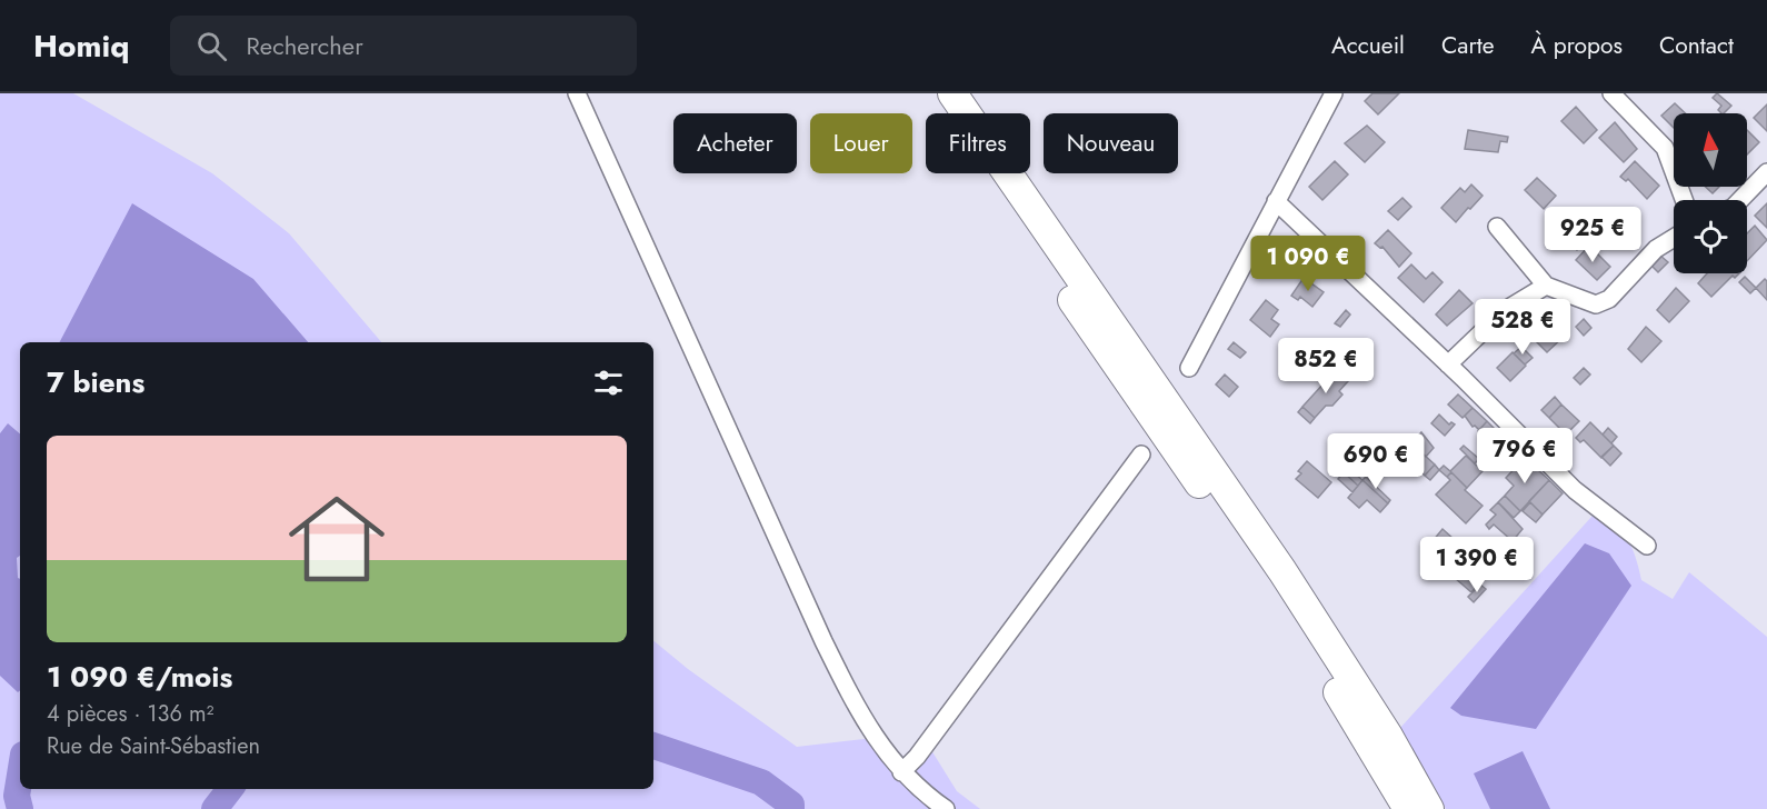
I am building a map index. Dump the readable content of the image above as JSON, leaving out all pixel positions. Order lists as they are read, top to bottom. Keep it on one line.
{"north":"top","page":{"header":"Homiq","search":"Rechercher","nav":["Accueil","Carte","À propos","Contact"],"chip":["Acheter","Louer","Filtres","Nouveau"],"price":["925 €","1 090 €","528 €","852 €","796 €","690 €","1 390 €"],"heading":"7 biens","list":[{"name":"1 090 €/mois","note":"4 pièces · 136 m² · Rue de Saint-Sébastien"}]}}
